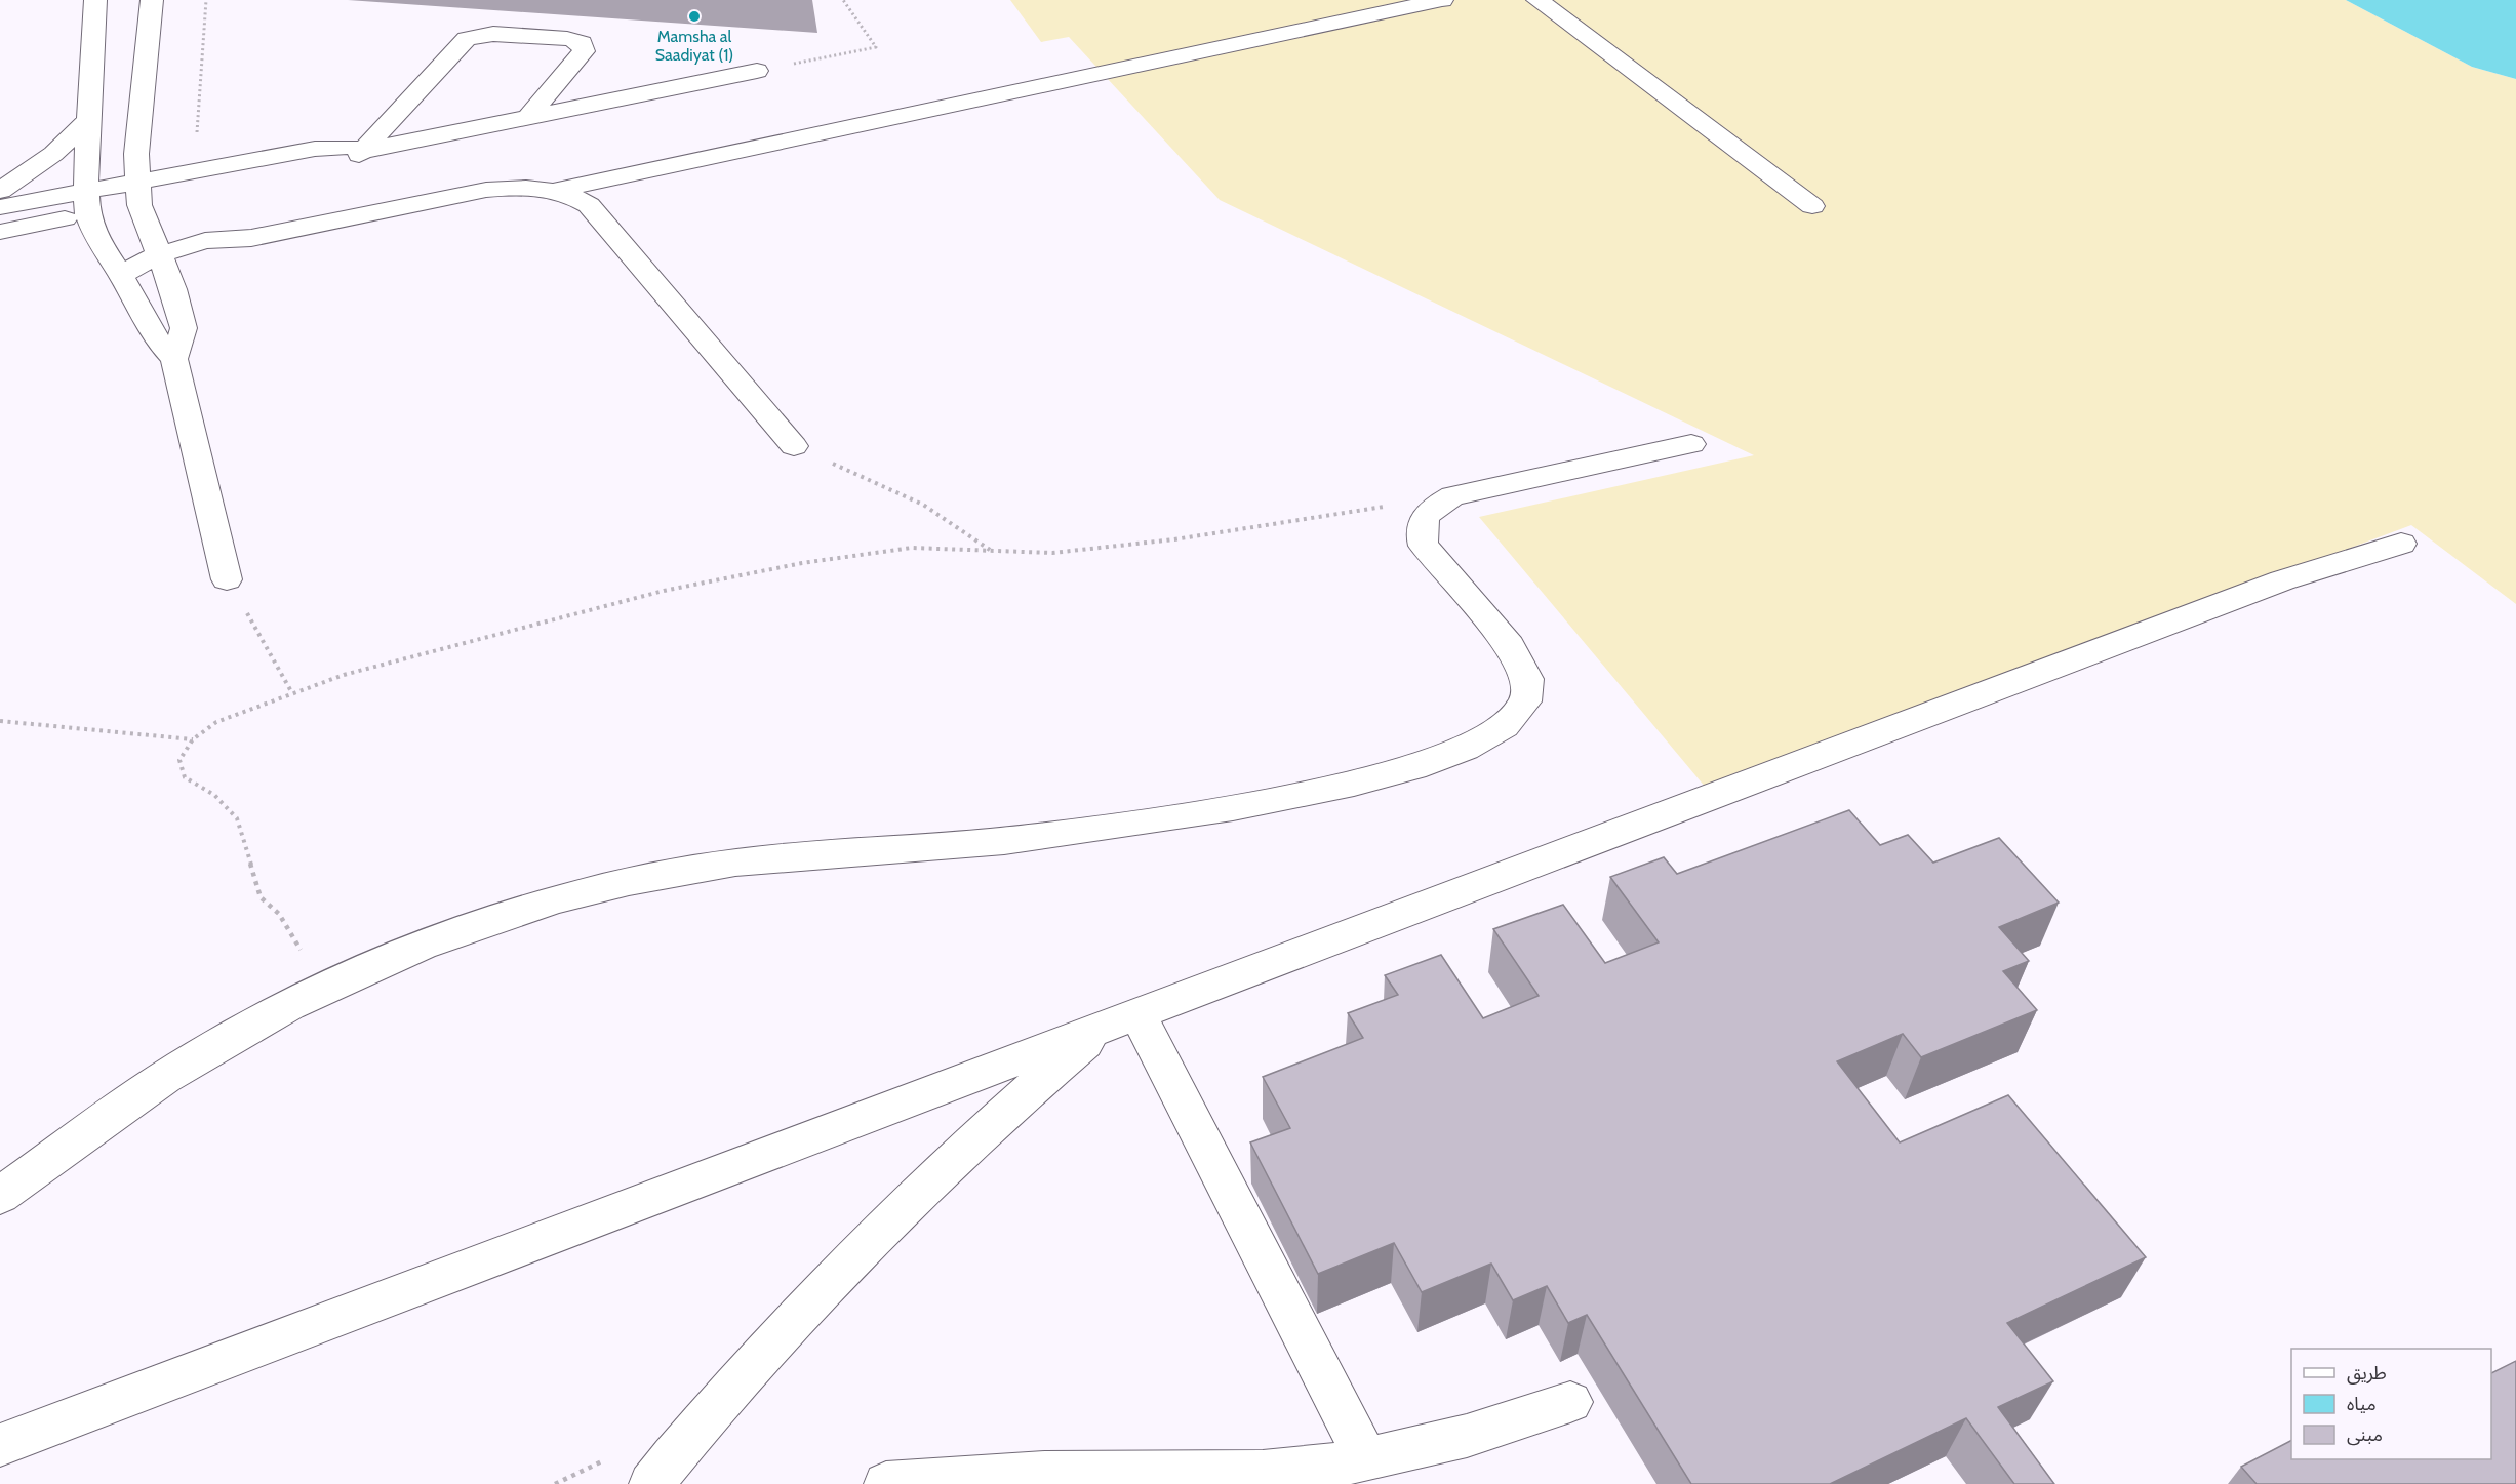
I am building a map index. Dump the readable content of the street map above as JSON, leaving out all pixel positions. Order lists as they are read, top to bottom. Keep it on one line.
{"places":["Mamsha al Saadiyat (1)"],"legend":["طريق","مياه","مبنى"]}
